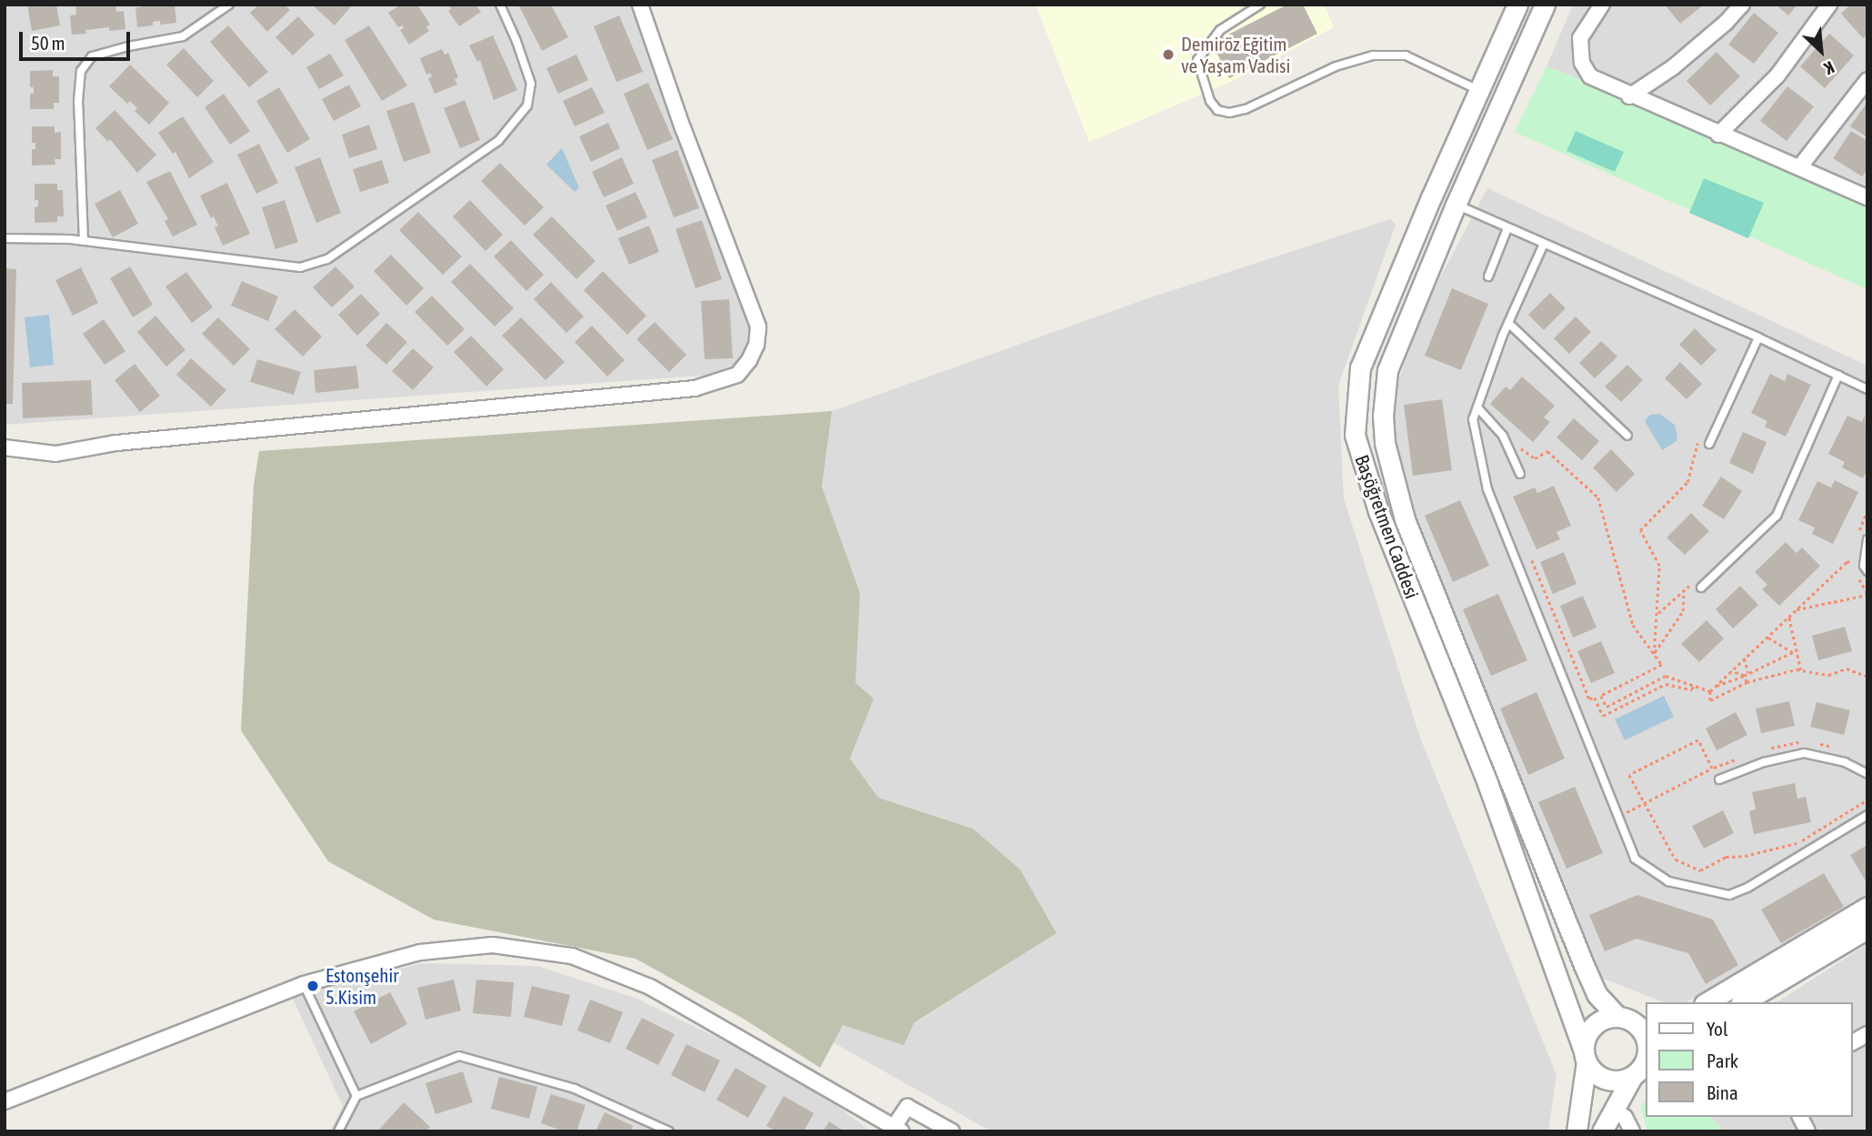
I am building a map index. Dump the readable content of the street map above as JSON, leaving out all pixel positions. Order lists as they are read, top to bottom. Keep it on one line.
{"streets":{"street":["Başöğretmen Caddesi"]},"places":["Demiröz Eğitim ve Yaşam Vadisi","Estonşehir 5.Kisim"],"legend":["Yol","Park","Bina"],"scale_bar":"50 m","north":"bottom right"}
